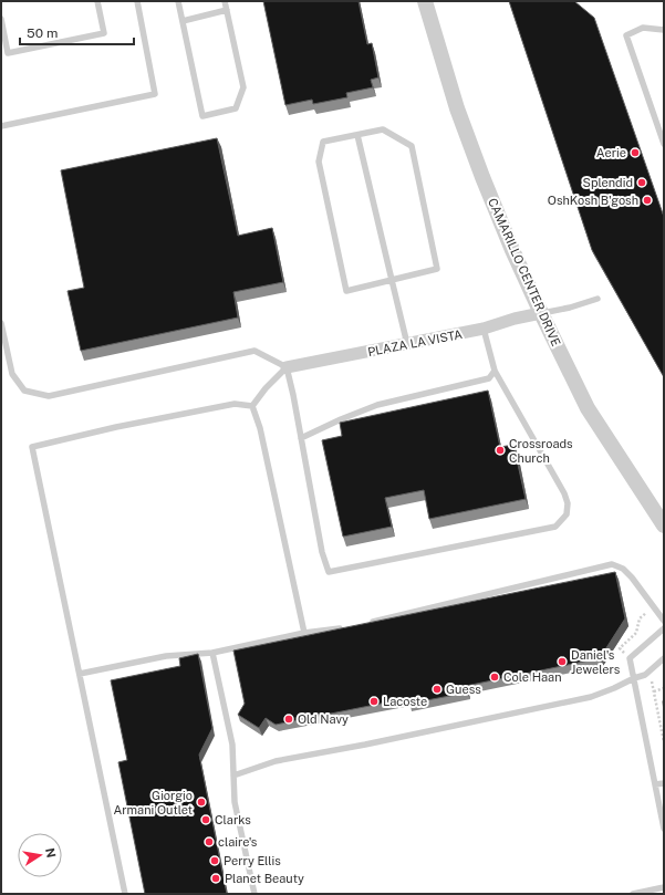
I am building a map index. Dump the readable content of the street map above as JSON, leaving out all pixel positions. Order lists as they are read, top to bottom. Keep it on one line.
{"streets":{"street":["CAMARILLO CENTER DRIVE","PLAZA LA VISTA"]},"crossings":[["CAMARILLO CENTER DRIVE","PLAZA LA VISTA"]],"places":["Aerie","Splendid","OshKosh B'gosh","Crossroads Church","Daniel's Jewelers","Cole Haan","Guess","Lacoste","Old Navy","Giorgio Armani Outlet","Clarks","claire's","Perry Ellis","Planet Beauty"],"scale_bar":"50 m","north":"right"}
